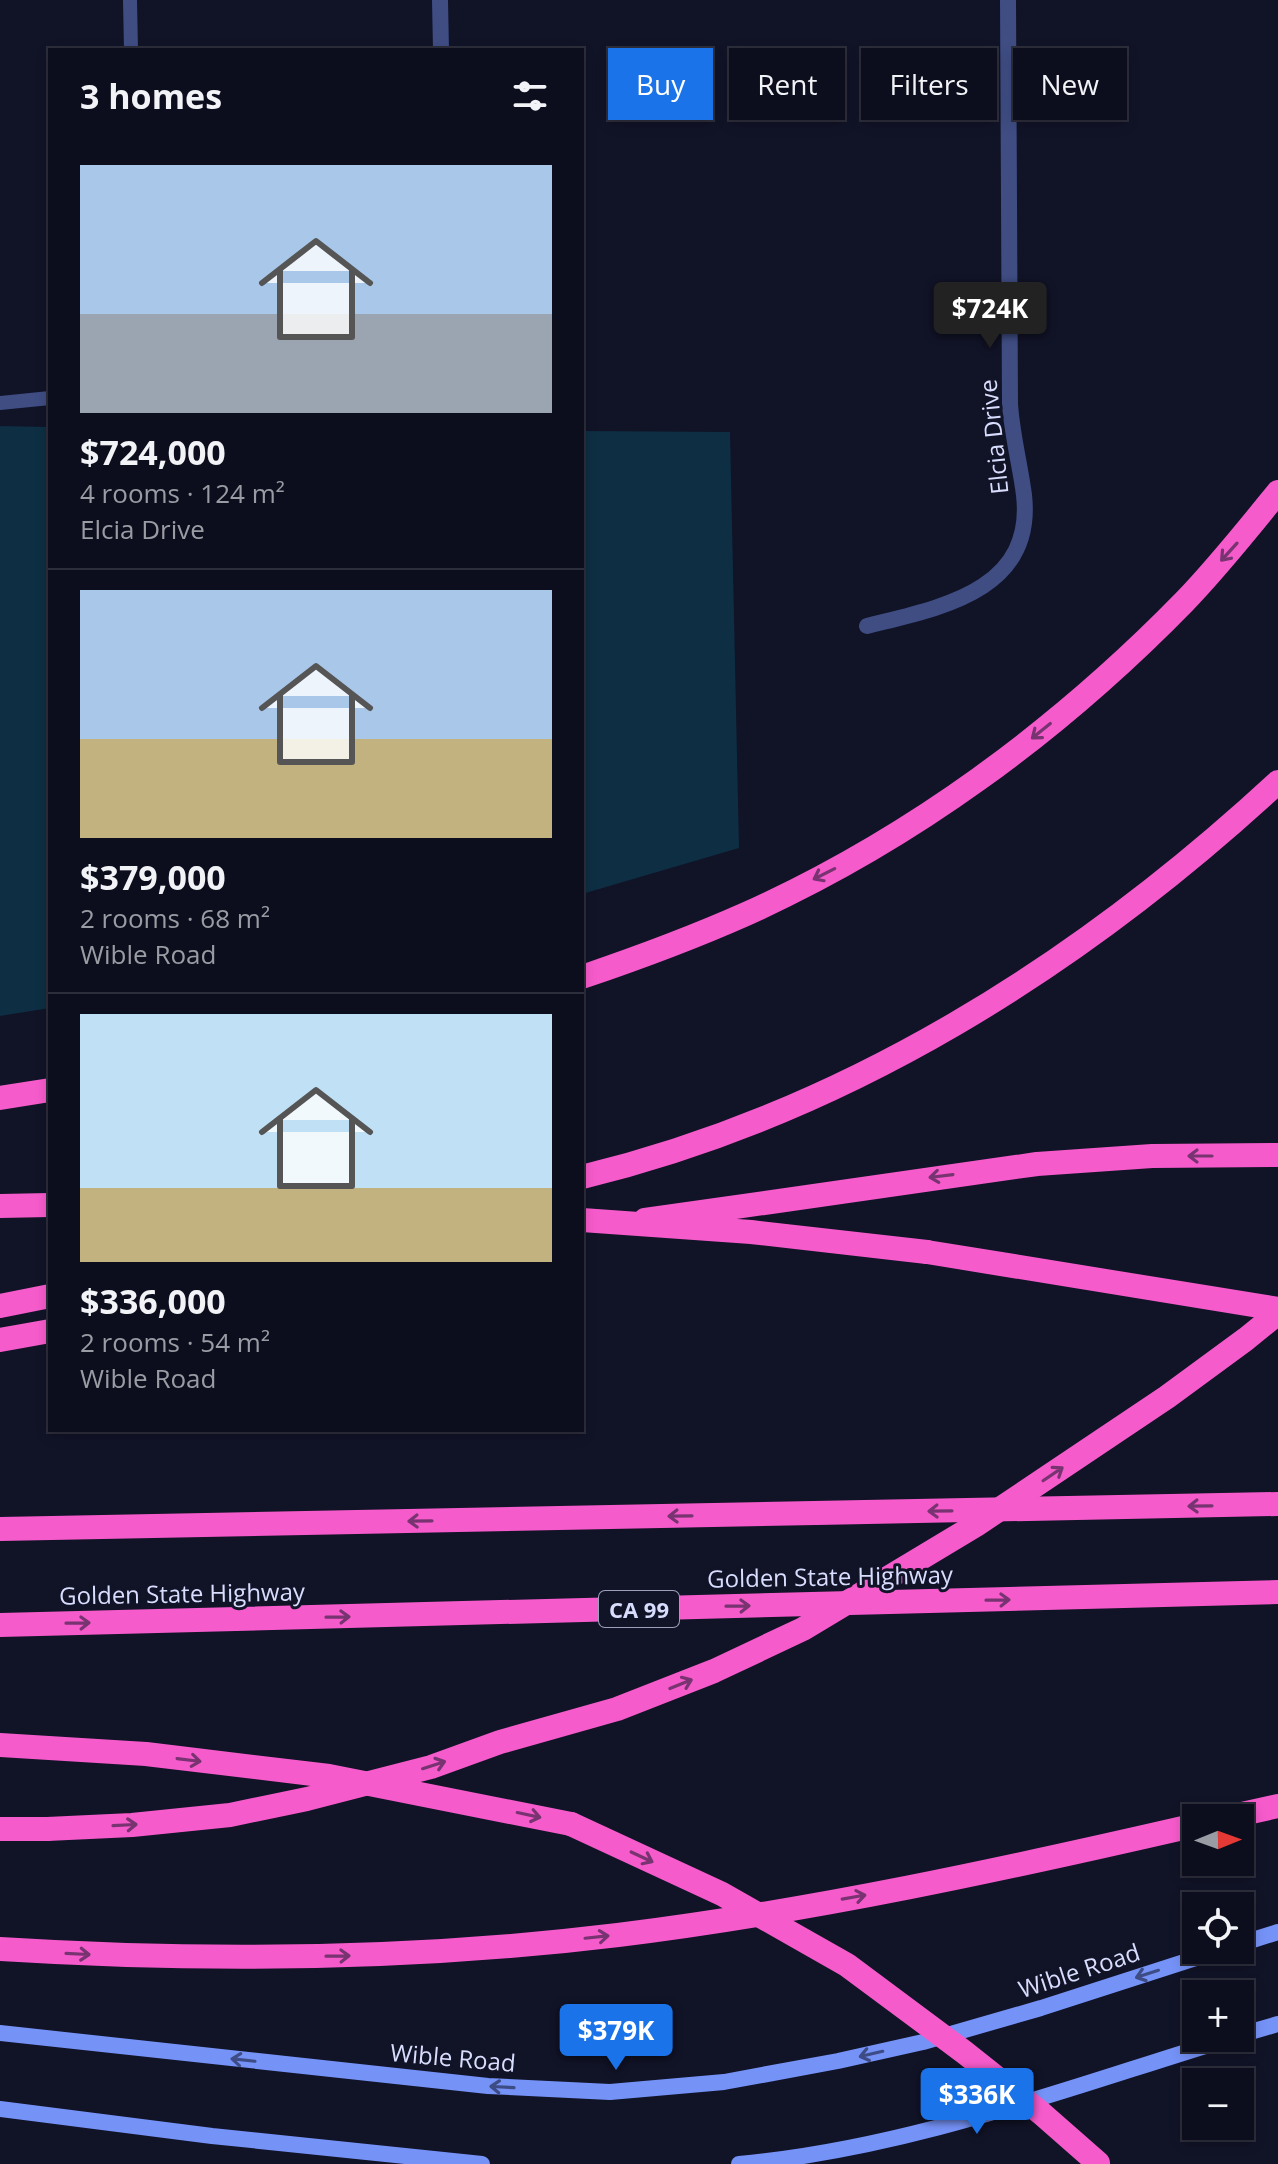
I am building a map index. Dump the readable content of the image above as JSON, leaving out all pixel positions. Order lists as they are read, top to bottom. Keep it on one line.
{"streets":{"highway":["Golden State Highway","CA 99"],"street":["Elcia Drive","Wible Road"]},"north":"right","page":{"chip":["Buy","Rent","Filters","New"],"heading":"3 homes","list":[{"name":"$724,000","note":"4 rooms · 124 m² · Elcia Drive"},{"name":"$379,000","note":"2 rooms · 68 m² · Wible Road"},{"name":"$336,000","note":"2 rooms · 54 m² · Wible Road"}],"price":["$724K","$379K","$336K"],"map_buttons":["+","−"]}}
